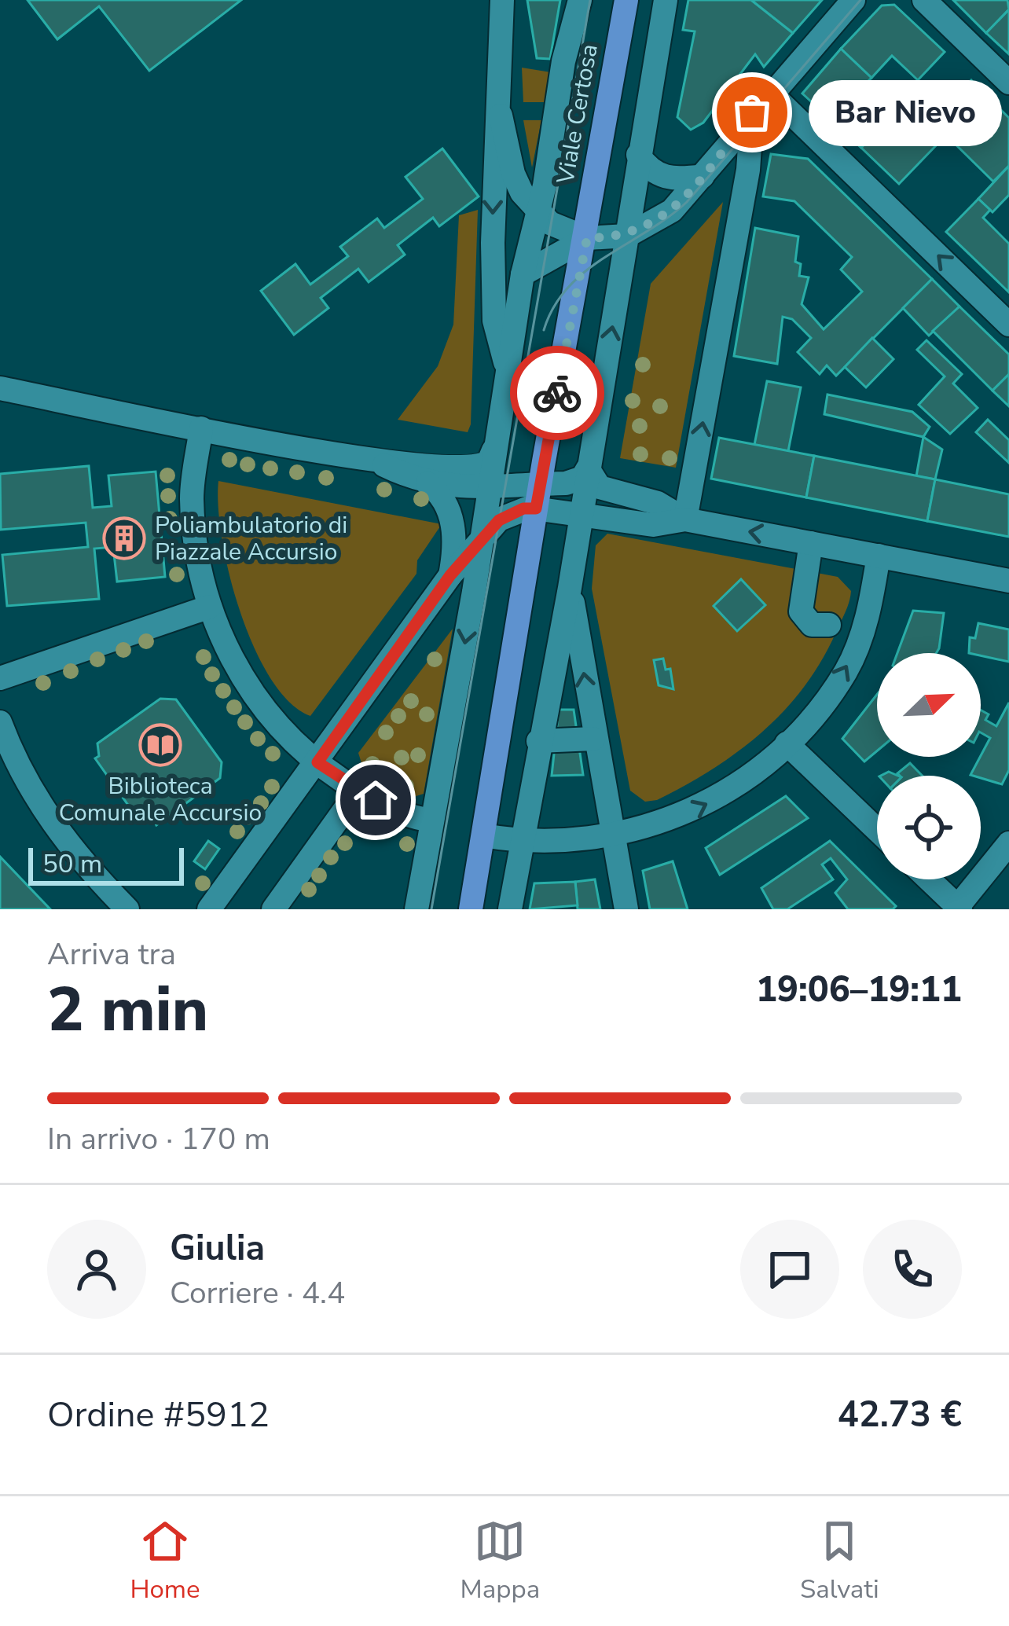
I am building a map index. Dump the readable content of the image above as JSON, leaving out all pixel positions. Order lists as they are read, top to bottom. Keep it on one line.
{"streets":{"main road":["Viale Certosa"]},"places":{"other":["Bar Nievo"],"building":["Poliambulatorio di Piazzale Accursio"],"library":["Biblioteca Comunale Accursio"]},"scale_bar":"50 m","north":"top right","page":{"bubble":"Bar Nievo","scale":"50 m","heading":["2 min","Arriva tra","19:06–19:11"],"panel":["Giulia","Corriere · 4.4","Ordine #5912","42.73 €"],"bar":"In arrivo · 170 m","tabs":["Home","Mappa","Salvati"]}}
